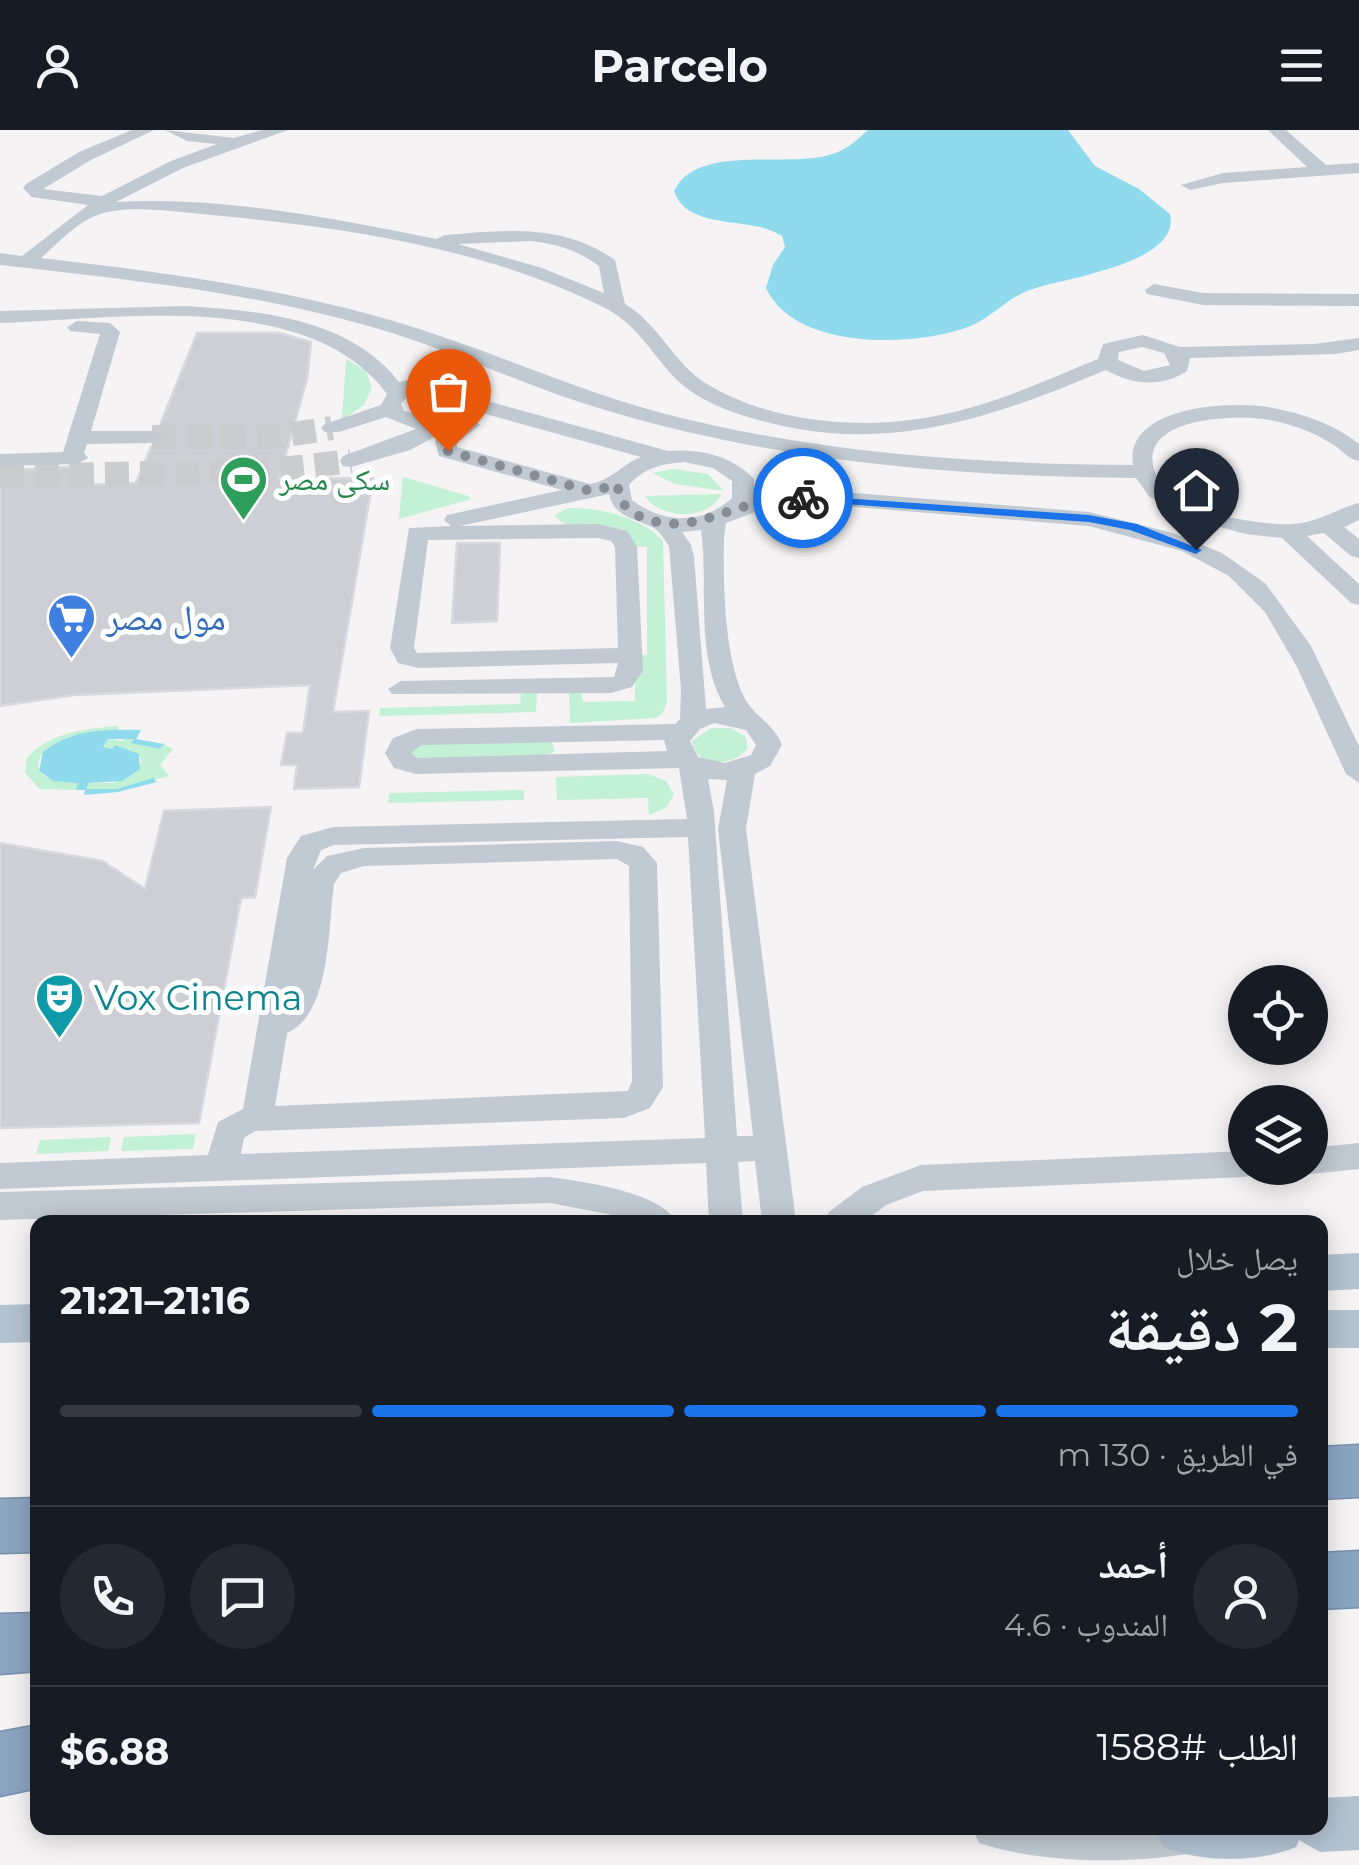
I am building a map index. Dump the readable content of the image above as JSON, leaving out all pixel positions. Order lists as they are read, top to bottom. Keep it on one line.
{"places":{"sports":["سكى مصر"],"supermarket":["مول مصر"],"theatre":["Vox Cinema"]},"page":{"header":"Parcelo","heading":["2 دقيقة","يصل خلال","21:16–21:21"],"panel":["أحمد","المندوب · 4.6","الطلب #1588","$6.88"],"bar":"في الطريق · 130 m"}}
